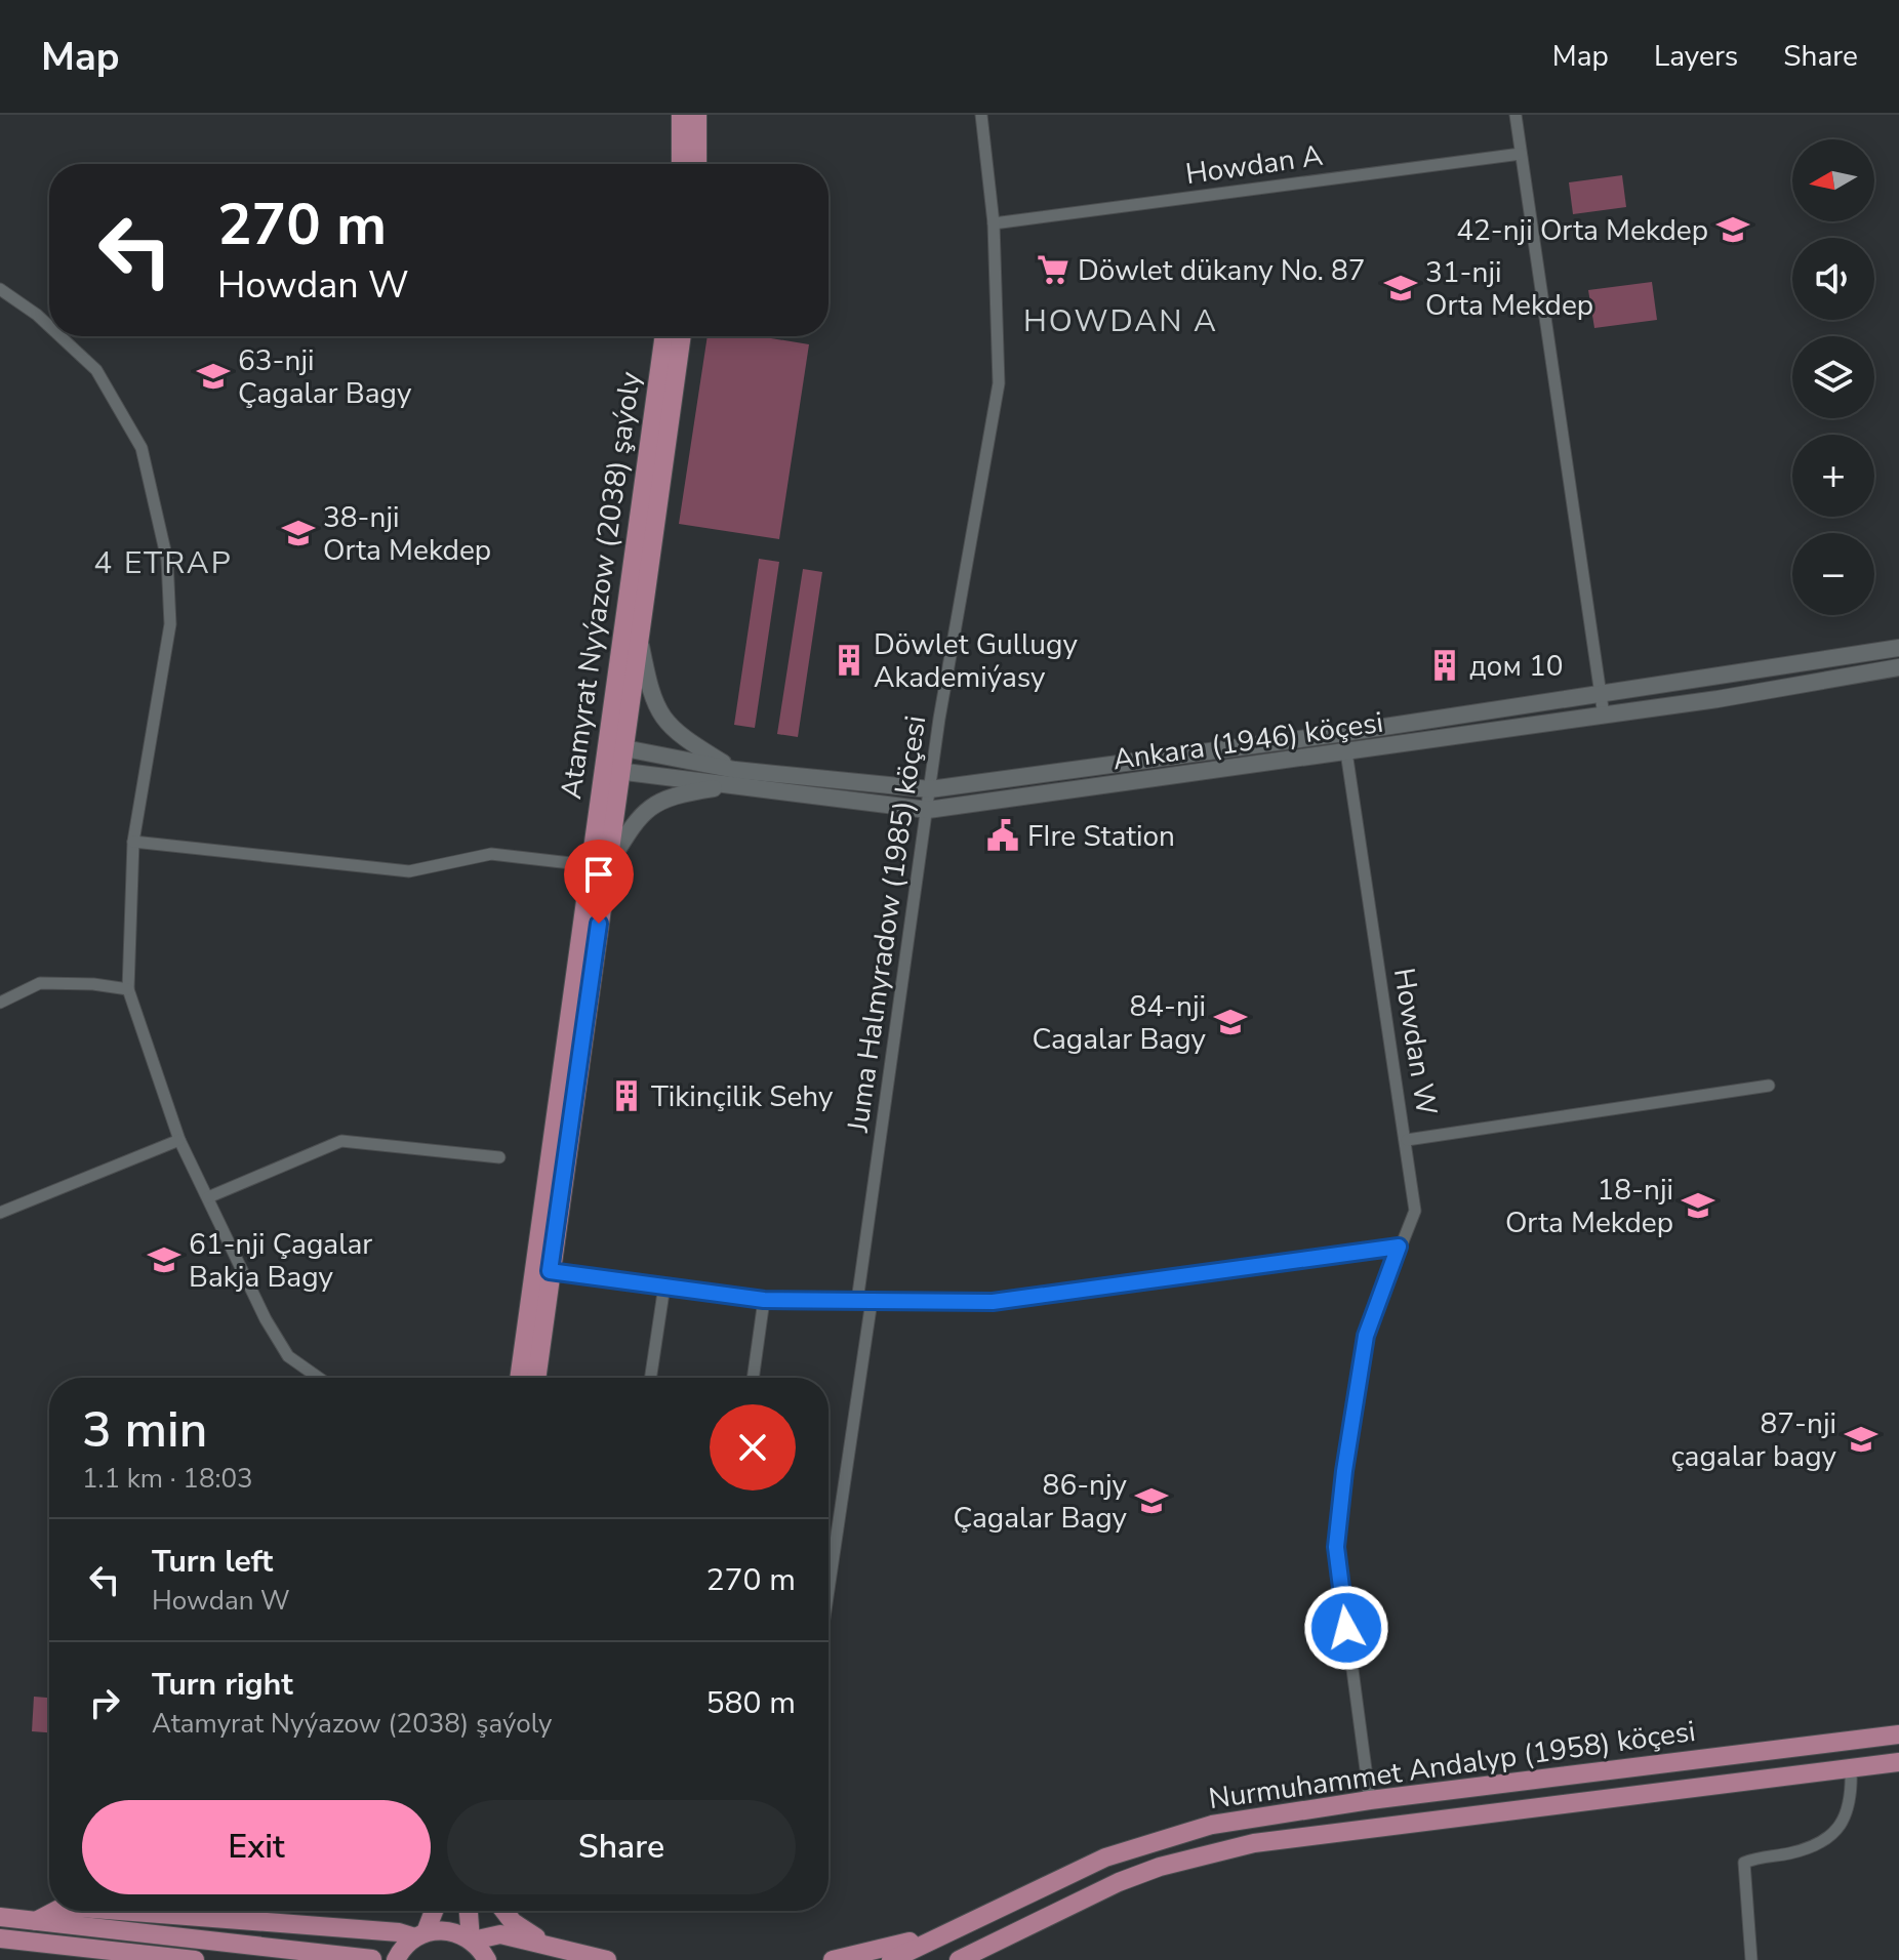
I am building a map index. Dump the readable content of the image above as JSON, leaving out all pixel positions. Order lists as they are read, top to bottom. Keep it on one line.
{"streets":{"main road":["Atamyrat Nyýazow (2038) şaýoly","Ankara (1946) köçesi","Nurmuhammet Andalyp (1958) köçesi"],"street":["Howdan A","Juma Halmyradow (1985) köçesi","Howdan W"]},"crossings":[["Howdan A","Juma Halmyradow (1985) köçesi"],["Atamyrat Nyýazow (2038) şaýoly","Ankara (1946) köçesi"],["Ankara (1946) köçesi","Juma Halmyradow (1985) köçesi"],["Ankara (1946) köçesi","Howdan W"]],"districts":["HOWDAN A","4 ETRAP"],"places":{"school or university":["42-nji Orta Mekdep","31-nji Orta Mekdep","63-nji Çagalar Bagy","38-nji Orta Mekdep","84-nji Cagalar Bagy","18-nji Orta Mekdep","61-nji Çagalar Bakja Bagy","87-nji çagalar bagy","86-njy Çagalar Bagy"],"supermarket":["Döwlet dükany No. 87"],"building":["Döwlet Gullugy Akademiýasy","дом 10","Tikinçilik Sehy"],"public building":["FIre Station"]},"north":"left","page":{"header":"Map","nav":["Map","Layers","Share"],"map_buttons":["+","−"],"turn":["270 m","Howdan W"],"heading":["3 min","1.1 km · 18:03"],"list":[{"name":"Turn left","note":"Howdan W","value":"270 m"},{"name":"Turn right","note":"Atamyrat Nyýazow (2038) şaýoly","value":"580 m"}],"buttons":["Exit","Share"]}}
